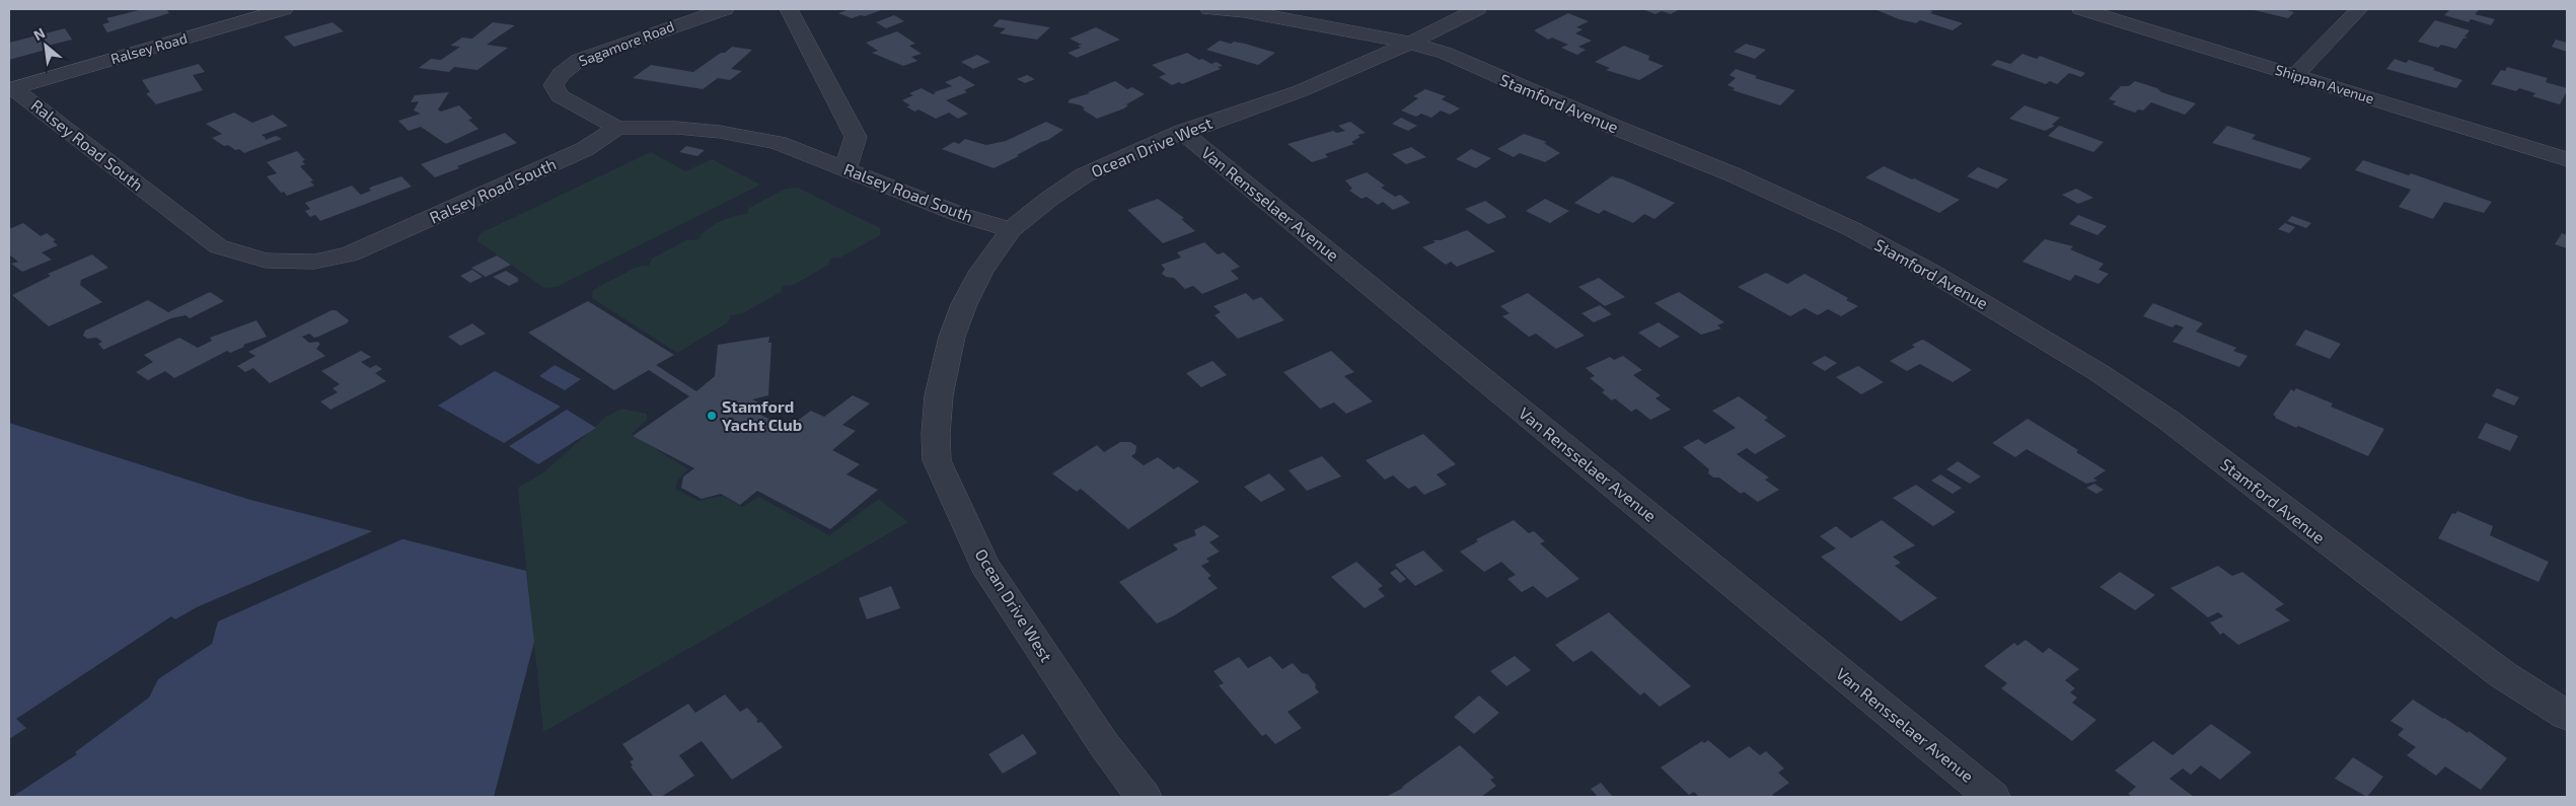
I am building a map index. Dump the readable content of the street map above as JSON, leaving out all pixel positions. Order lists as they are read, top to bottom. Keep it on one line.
{"streets":{"street":["Sagamore Road","Ralsey Road","Shippan Avenue","Stamford Avenue","Ralsey Road South","Ocean Drive West","Van Rensselaer Avenue"]},"crossings":[["Sagamore Road","Ralsey Road South"],["Ralsey Road","Ralsey Road South"],["Stamford Avenue","Ocean Drive West"],["Ralsey Road South","Ocean Drive West"],["Ocean Drive West","Van Rensselaer Avenue"]],"places":["Stamford Yacht Club"],"north":"top left"}
